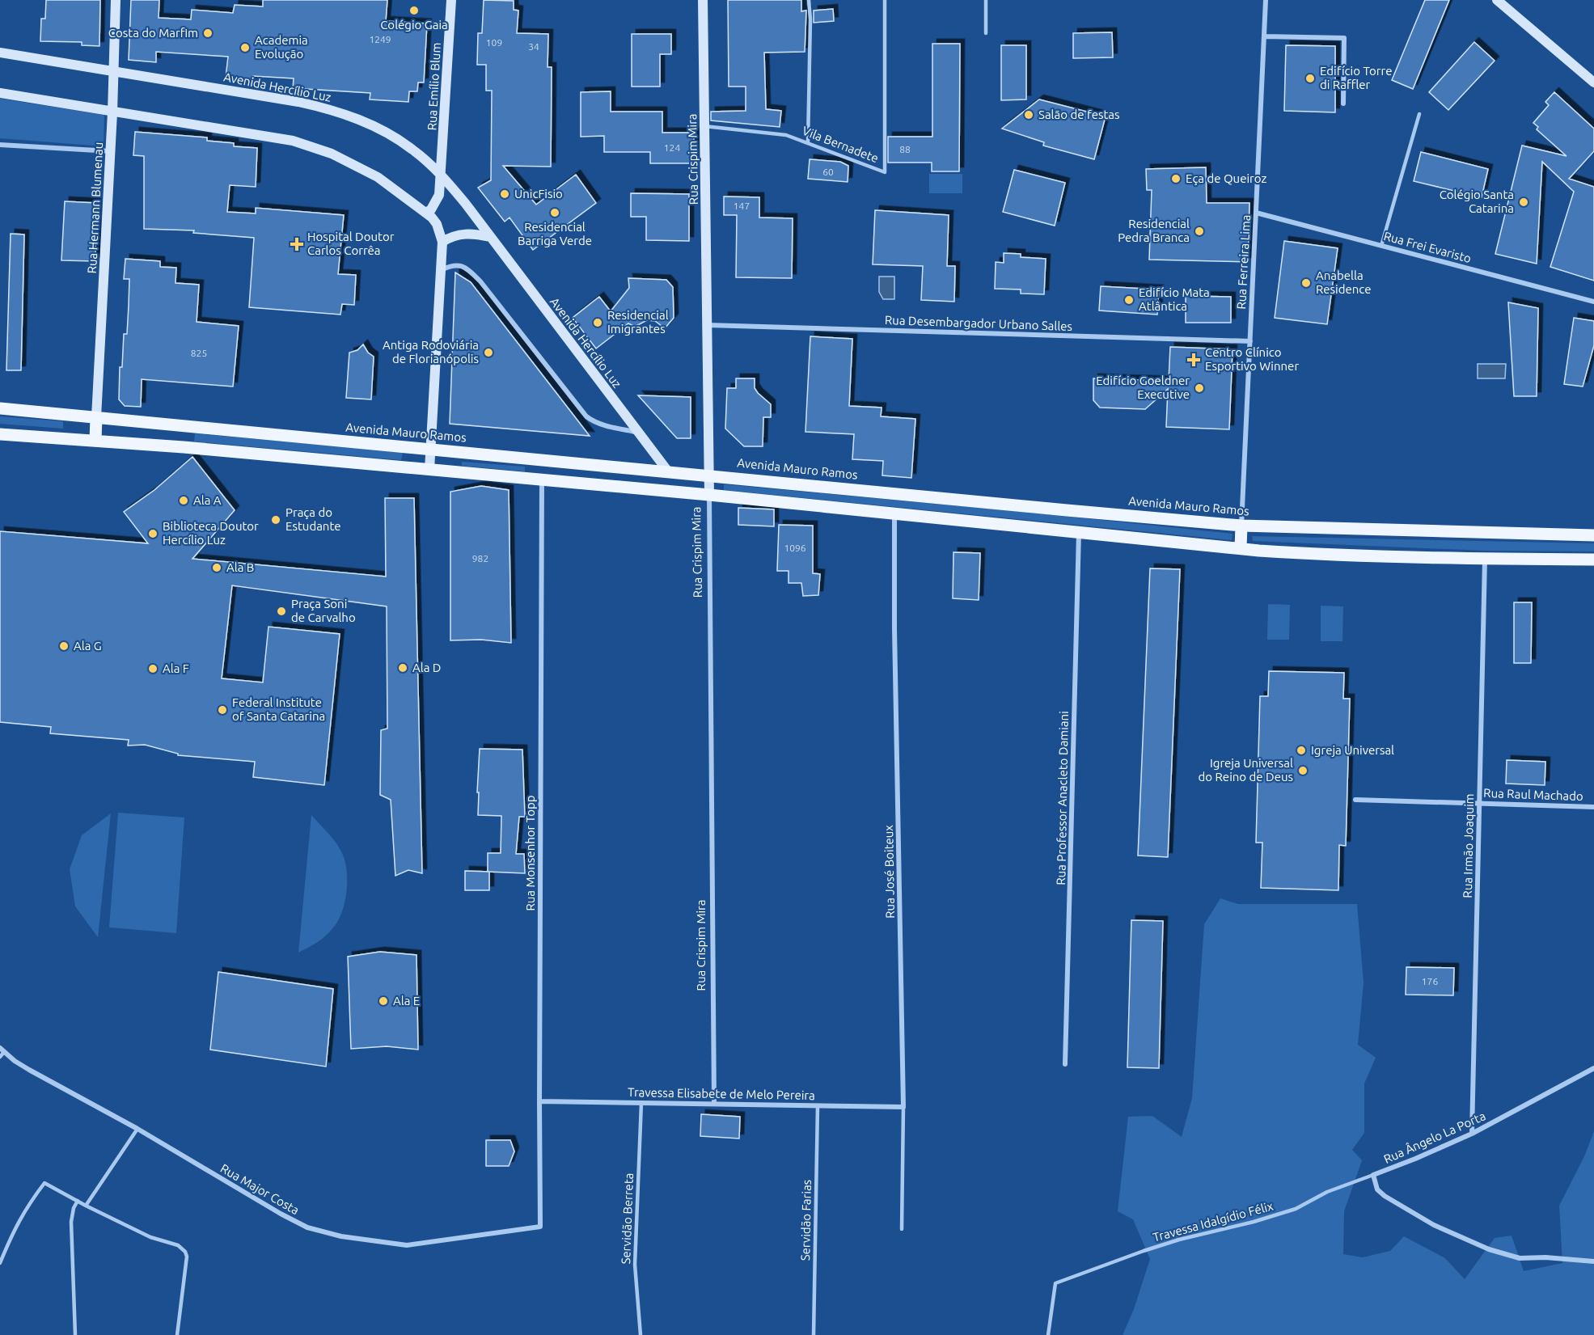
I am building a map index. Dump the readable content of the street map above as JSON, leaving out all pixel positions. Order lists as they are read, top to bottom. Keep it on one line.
{"streets":{"main road":["Rua Emílio Blum","Avenida Hercílio Luz","Rua Crispim Mira","Rua Hermann Blumenau","Avenida Mauro Ramos"],"street":["Rua Frei Evaristo","Rua Ferreira Lima","Rua Desembargador Urbano Salles","Rua Raul Machado","Rua Professor Anacleto Damiani","Rua Irmão Joaquim","Rua Monsenhor Topp","Rua José Boiteux","Travessa Elisabete de Melo Pereira","Rua Ângelo La Porta","Rua Major Costa"],"lane":["Vila Bernadete","Servidão Berreta","Servidão Farias","Travessa Idalgídio Félix"]},"crossings":[["Rua Emílio Blum","Avenida Hercílio Luz"],["Avenida Hercílio Luz","Rua Hermann Blumenau"],["Avenida Hercílio Luz","Avenida Mauro Ramos"],["Vila Bernadete","Rua Crispim Mira"],["Rua Crispim Mira","Rua Desembargador Urbano Salles"],["Rua Crispim Mira","Avenida Mauro Ramos"],["Rua Crispim Mira","Travessa Elisabete de Melo Pereira"],["Rua Hermann Blumenau","Avenida Mauro Ramos"],["Rua Frei Evaristo","Rua Ferreira Lima"],["Rua Ferreira Lima","Rua Desembargador Urbano Salles"],["Rua Ferreira Lima","Avenida Mauro Ramos"],["Rua Raul Machado","Rua Irmão Joaquim"],["Rua Irmão Joaquim","Rua Ângelo La Porta"],["Rua Monsenhor Topp","Travessa Elisabete de Melo Pereira"],["Rua Monsenhor Topp","Rua Major Costa"],["Rua José Boiteux","Travessa Elisabete de Melo Pereira"],["Travessa Elisabete de Melo Pereira","Servidão Berreta"],["Travessa Elisabete de Melo Pereira","Servidão Farias"],["Rua Ângelo La Porta","Travessa Idalgídio Félix"]],"places":{"other":["Colégio Gaia","Costa do Marfim","Academia Evolução","Edifício Torre di Raffler","Salão de festas","Eça de Queiroz","UnicFisio","Colégio Santa Catarina","Residencial Barriga Verde","Residencial Pedra Branca","Anabella Residence","Edifício Mata Atlântica","Residencial Imigrantes","Antiga Rodoviária de Florianópolis","Edifício Goeldner Executive","Ala A","Praça do Estudante","Biblioteca Doutor Hercílio Luz","Ala B","Praça Soni de Carvalho","Ala G","Ala D","Ala F","Federal Institute of Santa Catarina","Igreja Universal","Igreja Universal do Reino de Deus","Ala E"],"health":["Hospital Doutor Carlos Corrêa","Centro Clínico Esportivo Winner"]},"house_numbers":["1249","109","34","124","88","60","147","825","1096","982","176"]}
